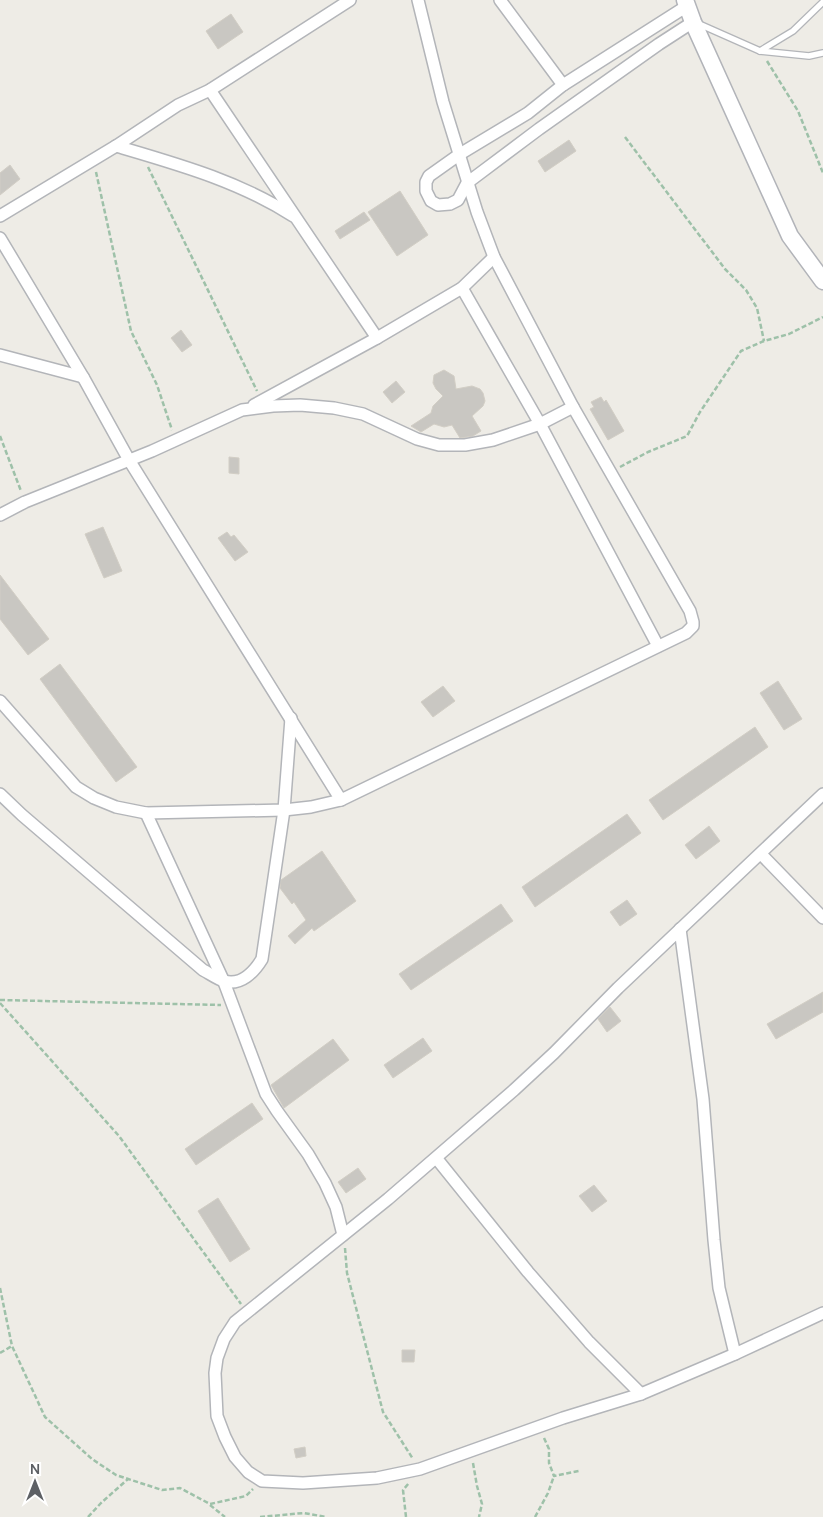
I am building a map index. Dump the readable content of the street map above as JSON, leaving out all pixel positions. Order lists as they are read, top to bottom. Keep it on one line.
{"north":"top"}
